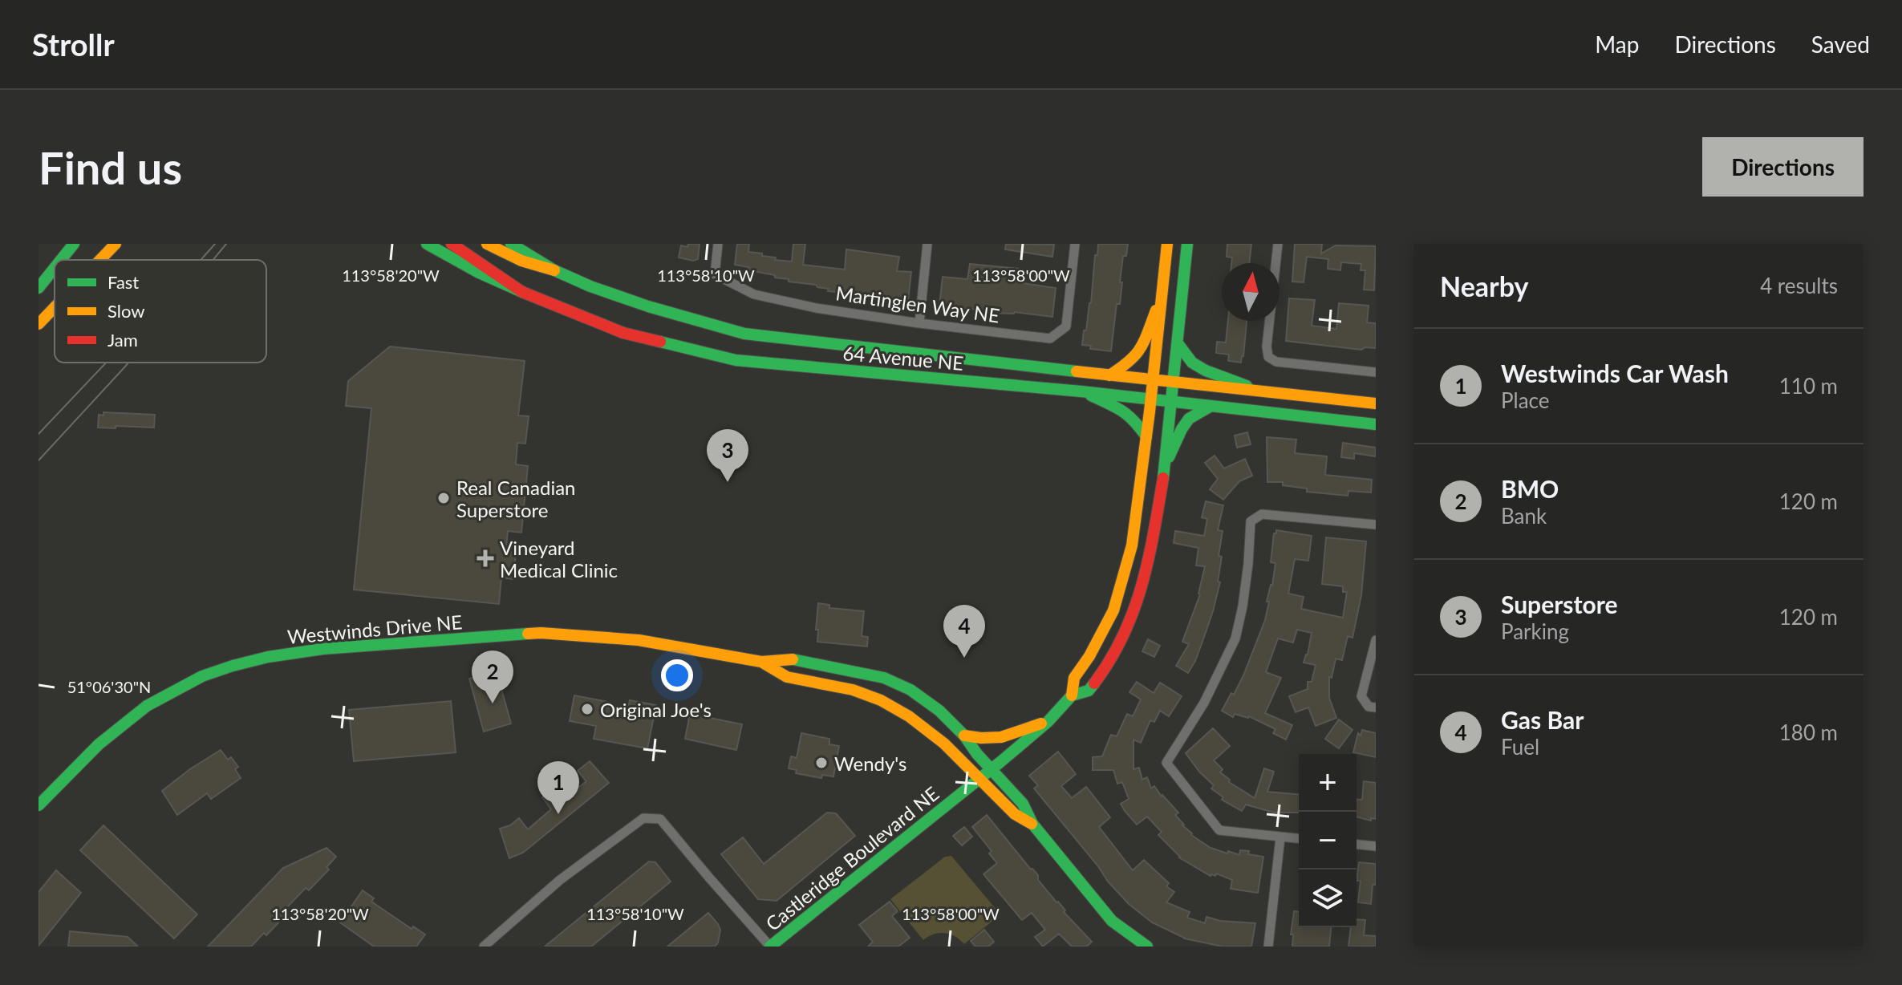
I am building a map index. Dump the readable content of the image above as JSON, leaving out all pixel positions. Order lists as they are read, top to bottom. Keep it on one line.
{"streets":{"street":["Martinglen Way NE","64 Avenue NE","Westwinds Drive NE","Castleridge Boulevard NE"]},"crossings":[["64 Avenue NE","Castleridge Boulevard NE"],["Westwinds Drive NE","Castleridge Boulevard NE"]],"places":{"other":["Real Canadian Superstore","Original Joe's","Wendy's"],"health":["Vineyard Medical Clinic"]},"legend":["Fast","Slow","Jam"],"north":"top","page":{"header":"Strollr","nav":["Map","Directions","Saved"],"buttons":"Directions","title":"Find us","heading":["Nearby","4 results"],"list":[{"mark":"1","name":"Westwinds Car Wash","note":"Place","value":"110 m"},{"mark":"2","name":"BMO","note":"Bank","value":"120 m"},{"mark":"3","name":"Superstore","note":"Parking","value":"120 m"},{"mark":"4","name":"Gas Bar","note":"Fuel","value":"180 m"}],"pins":["3","4","2","1"],"map_buttons":["+","−"]},"coordinates":["113°58'20\"W","113°58'10\"W","113°58'00\"W","51°06'30\"N"]}
